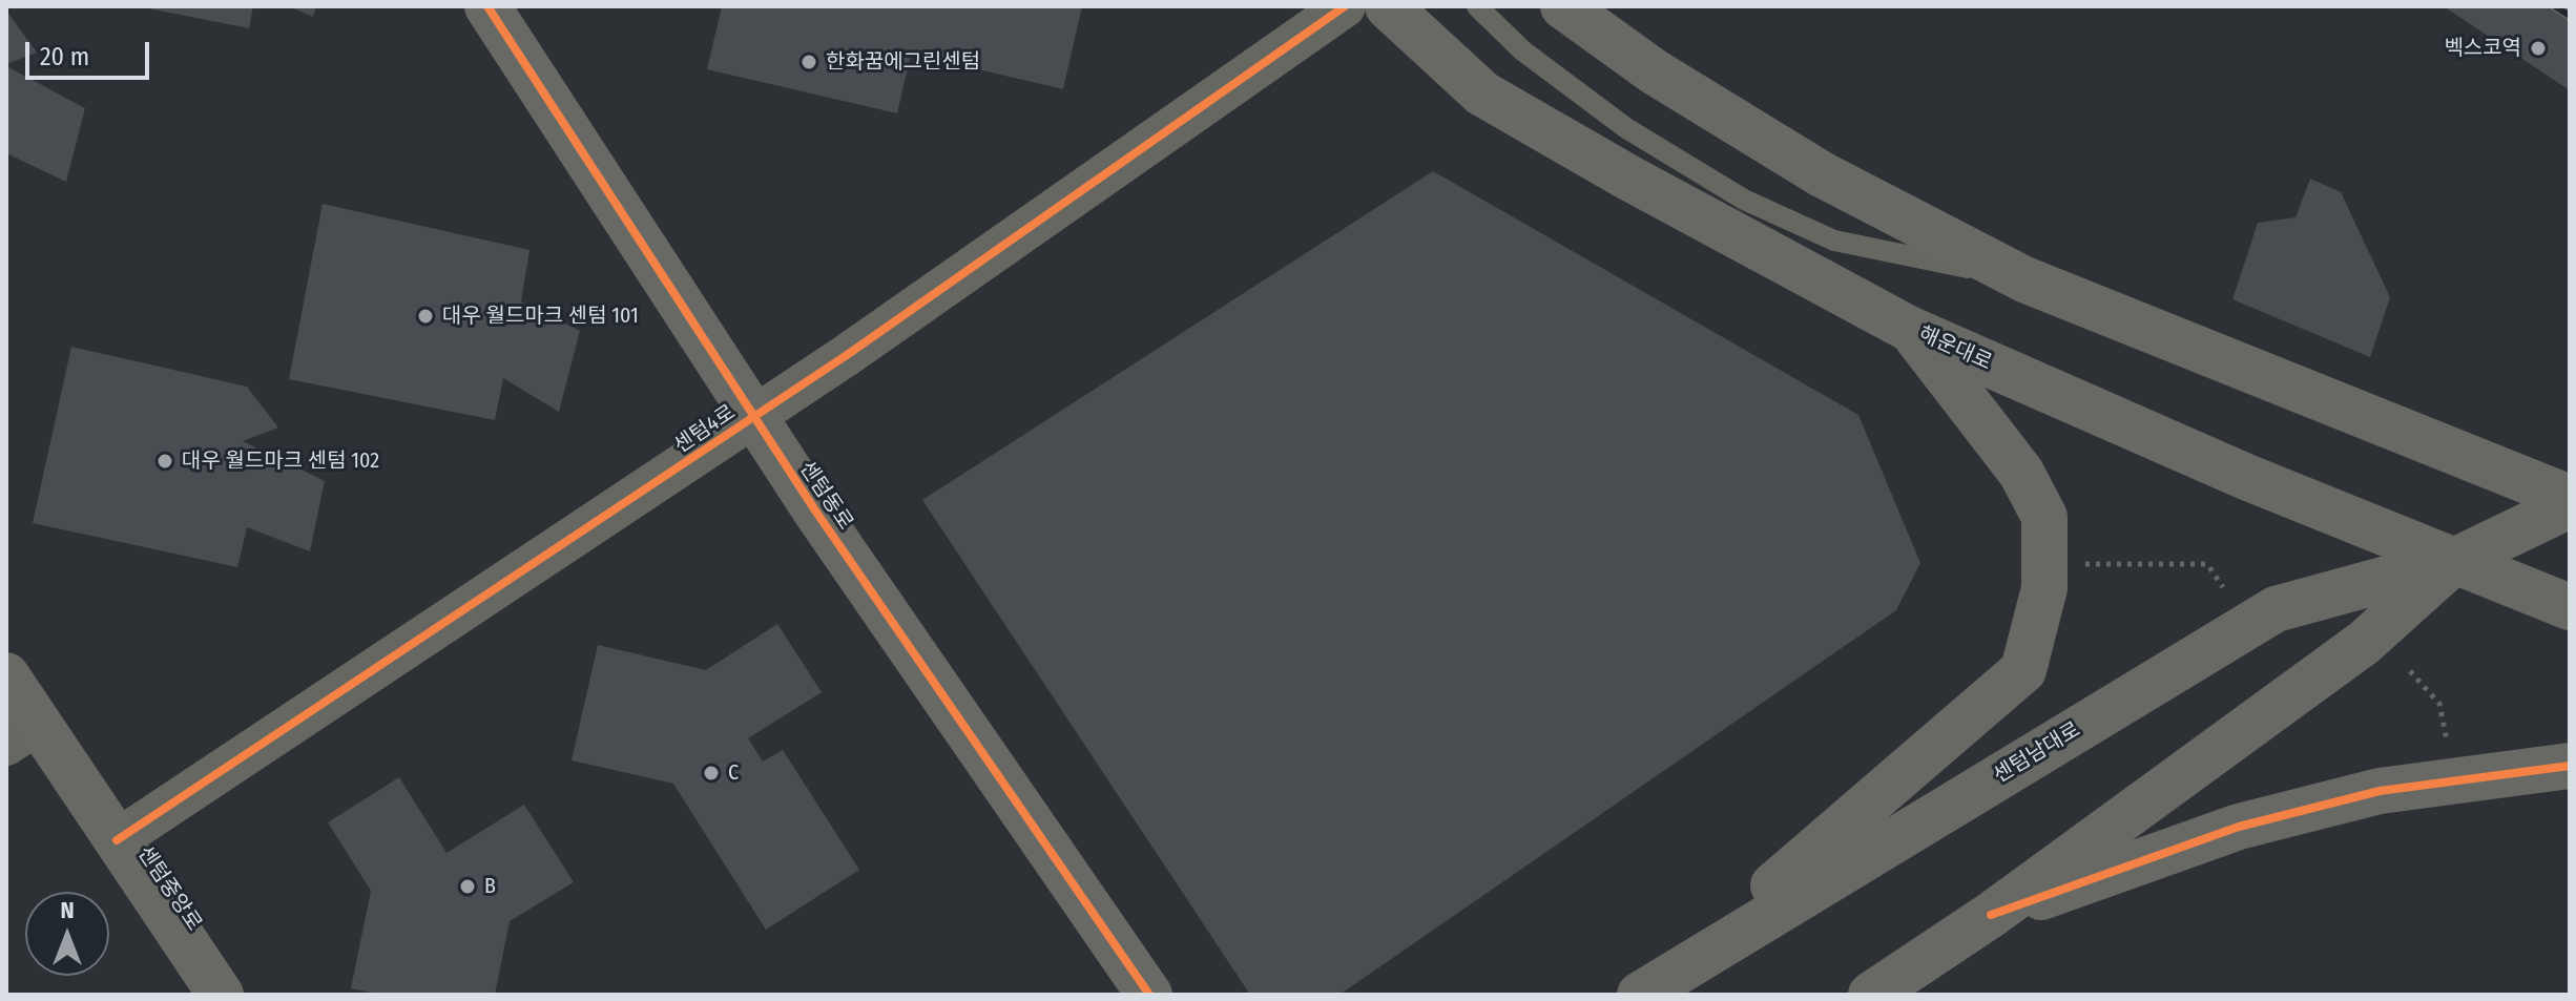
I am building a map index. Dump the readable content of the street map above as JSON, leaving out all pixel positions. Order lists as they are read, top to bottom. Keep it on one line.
{"streets":{"main road":["해운대로","센텀동로","센텀남대로","센텀중앙로"],"street":["센텀4로"]},"crossings":[["해운대로","센텀남대로"],["센텀4로","센텀동로"],["센텀4로","센텀중앙로"]],"places":["벡스코역","한화꿈에그린센텀","대우 월드마크 센텀 101","대우 월드마크 센텀 102","C","B"],"scale_bar":"20 m","north":"top"}
